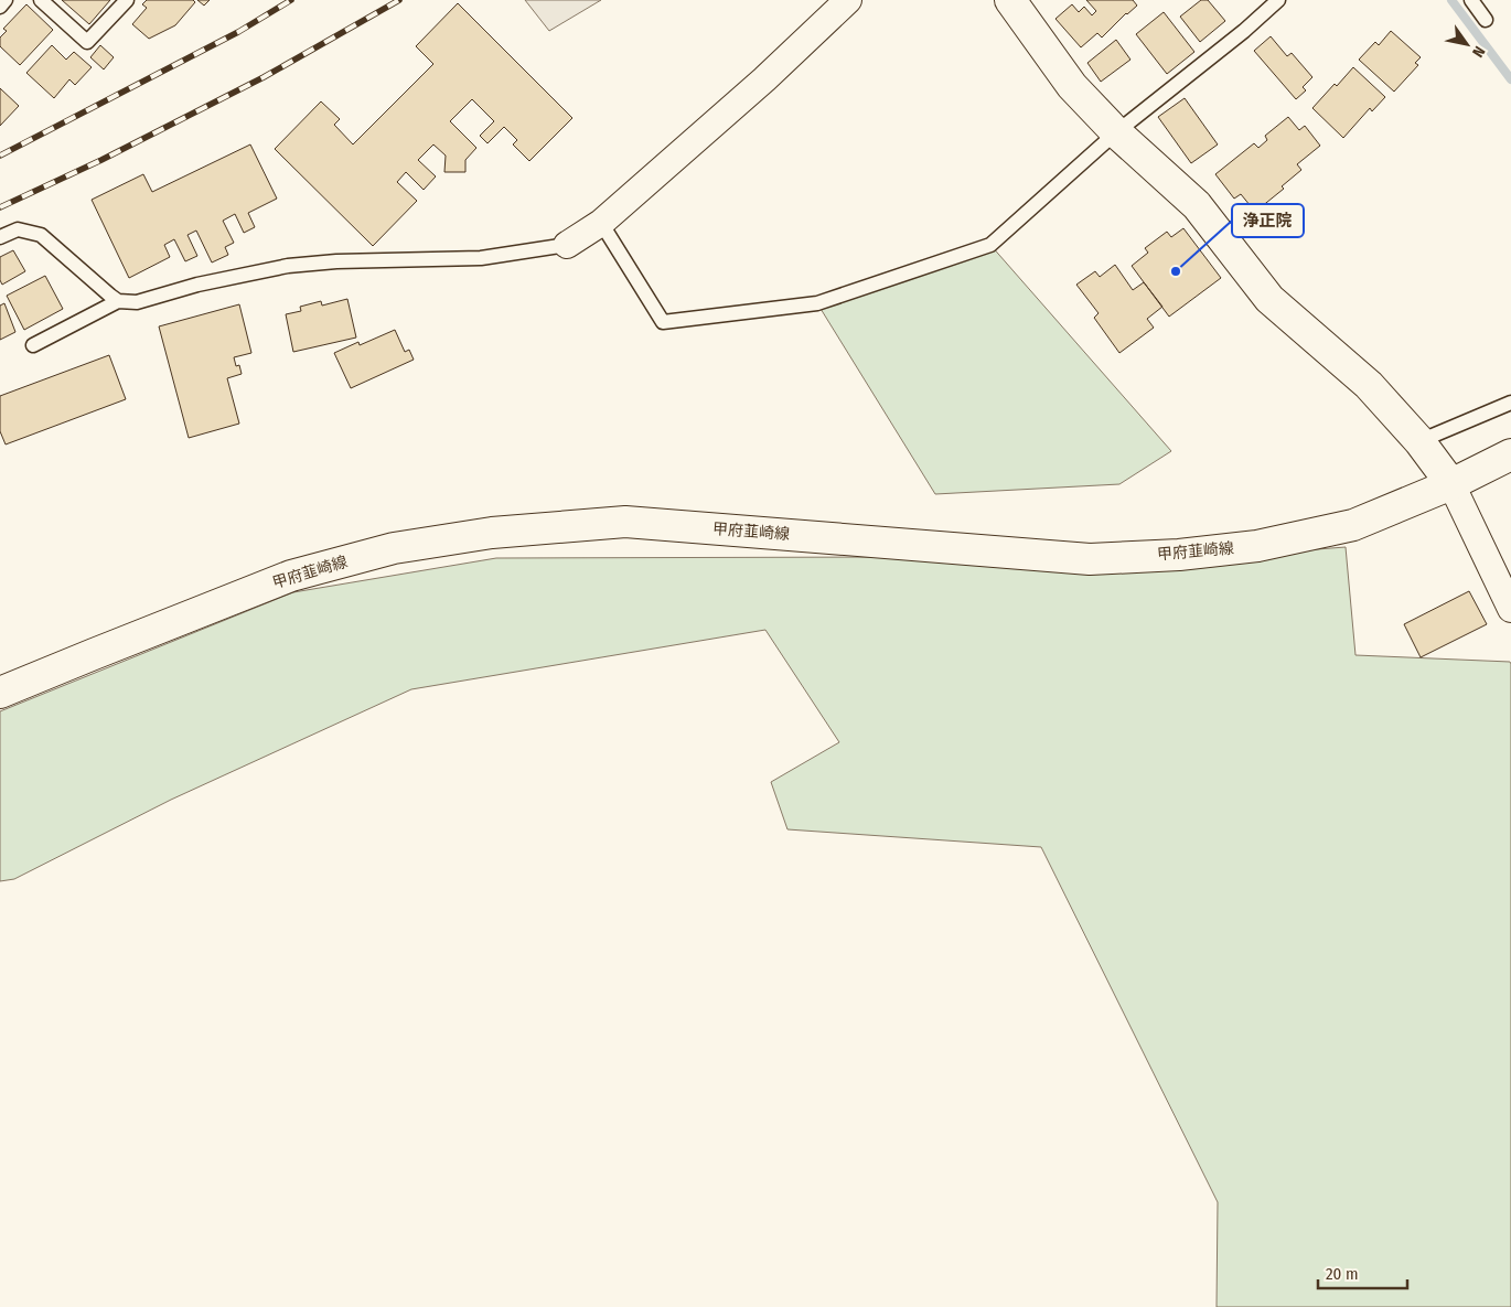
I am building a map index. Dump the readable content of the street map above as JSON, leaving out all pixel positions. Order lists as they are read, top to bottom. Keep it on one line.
{"streets":{"main road":["甲府韮崎線"]},"places":["浄正院"],"scale_bar":"20 m","north":"bottom right"}
